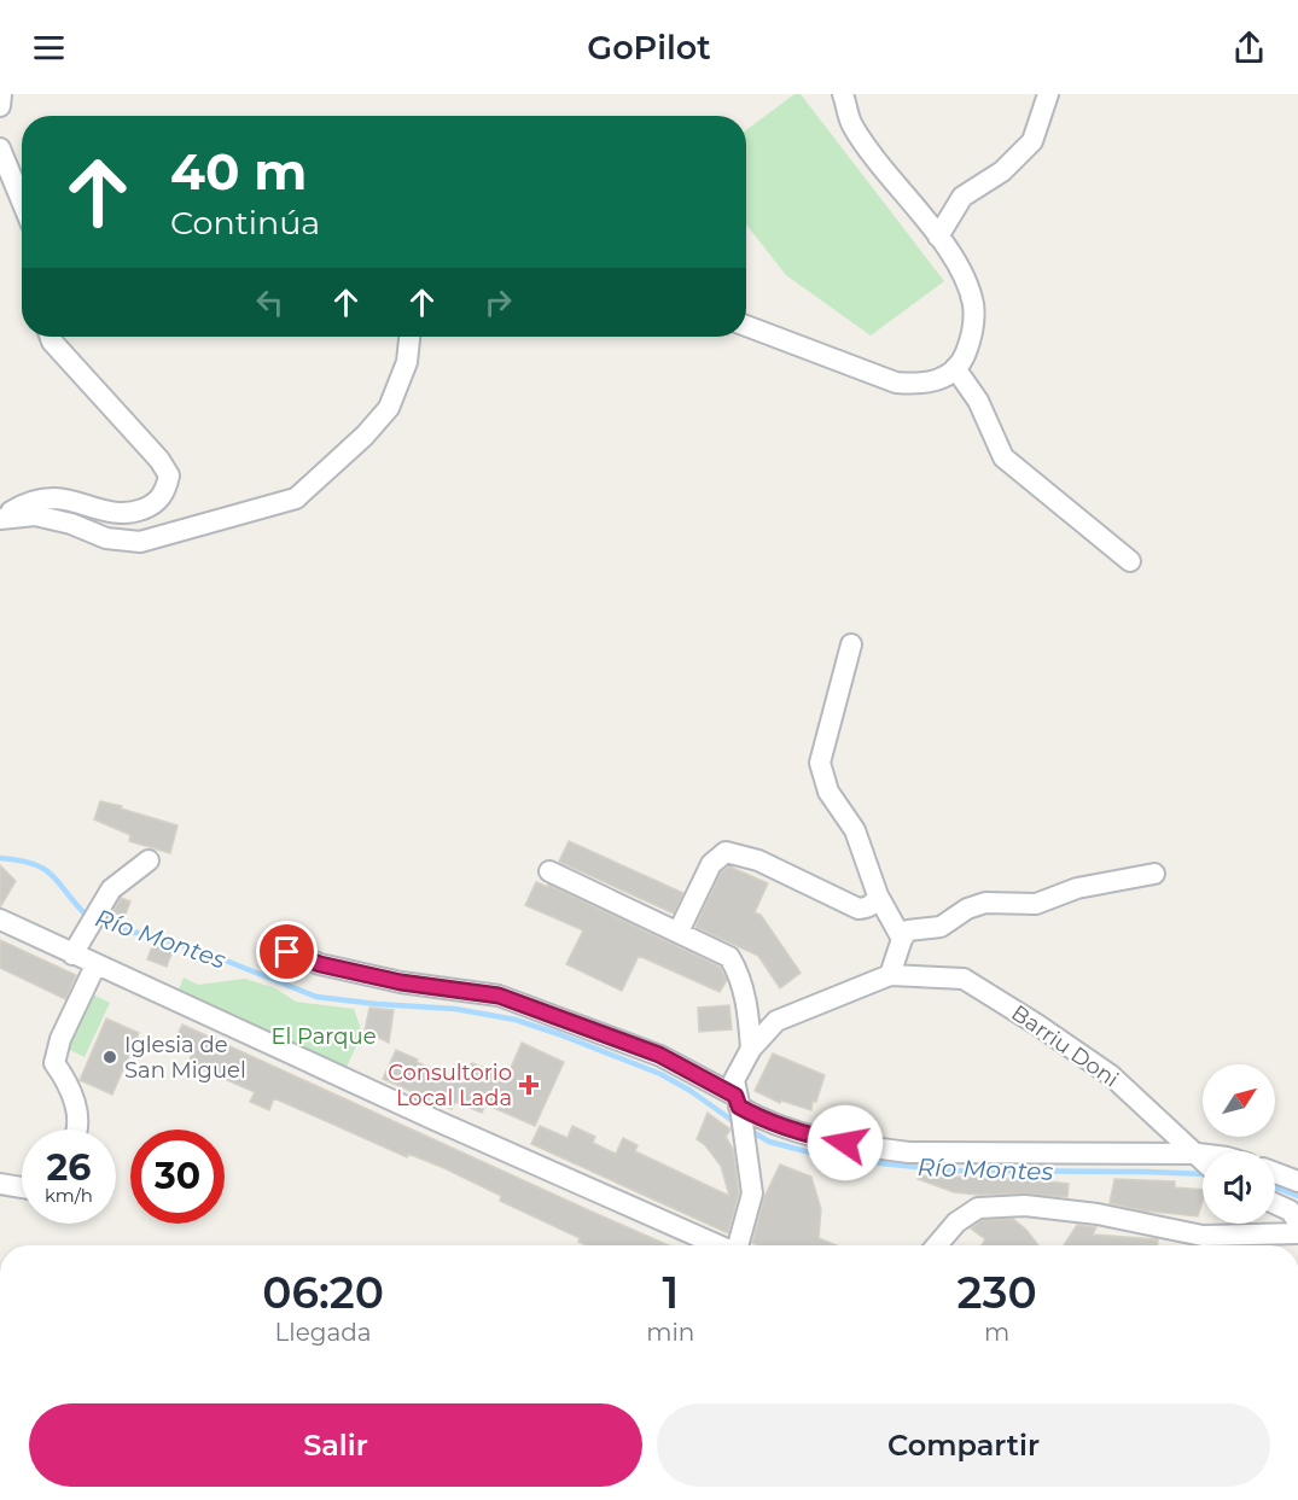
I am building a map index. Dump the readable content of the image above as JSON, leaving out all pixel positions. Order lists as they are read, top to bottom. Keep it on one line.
{"streets":{"street":["Barriu Doni"]},"water":["Río Montes"],"parks":["El Parque"],"places":{"other":["Iglesia de San Miguel"],"health":["Consultorio Local Lada"]},"north":"top right","page":{"header":"GoPilot","turn":["40 m","Continúa"],"speed":"26 km/h","limit":"30","eta":["06:20","Llegada","1","min","230","m"],"buttons":["Salir","Compartir"]}}
